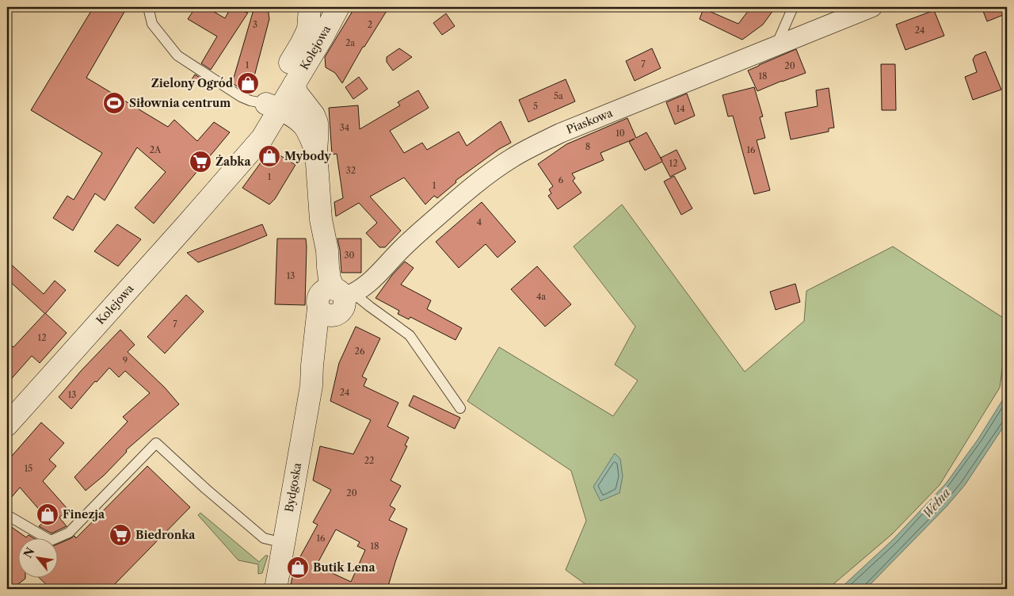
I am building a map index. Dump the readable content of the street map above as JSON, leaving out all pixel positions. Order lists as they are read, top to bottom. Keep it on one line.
{"streets":{"street":["Kolejowa","Piaskowa","Bydgoska"]},"crossings":[["Kolejowa","Bydgoska"],["Piaskowa","Bydgoska"]],"water":["Wełna"],"places":{"shop":["Zielony Ogród","Mybody","Finezja","Butik Lena"],"sports":["Siłownia centrum"],"supermarket":["Żabka","Biedronka"]},"house_numbers":["3","2","24","2a","7","1","20","18","5a","5","14","34","10","8","2A","16","12","32","1","6","1","4","30","13","4a","7","12","26","9","24","13","22","15","20","16","18"],"north":"top left"}
